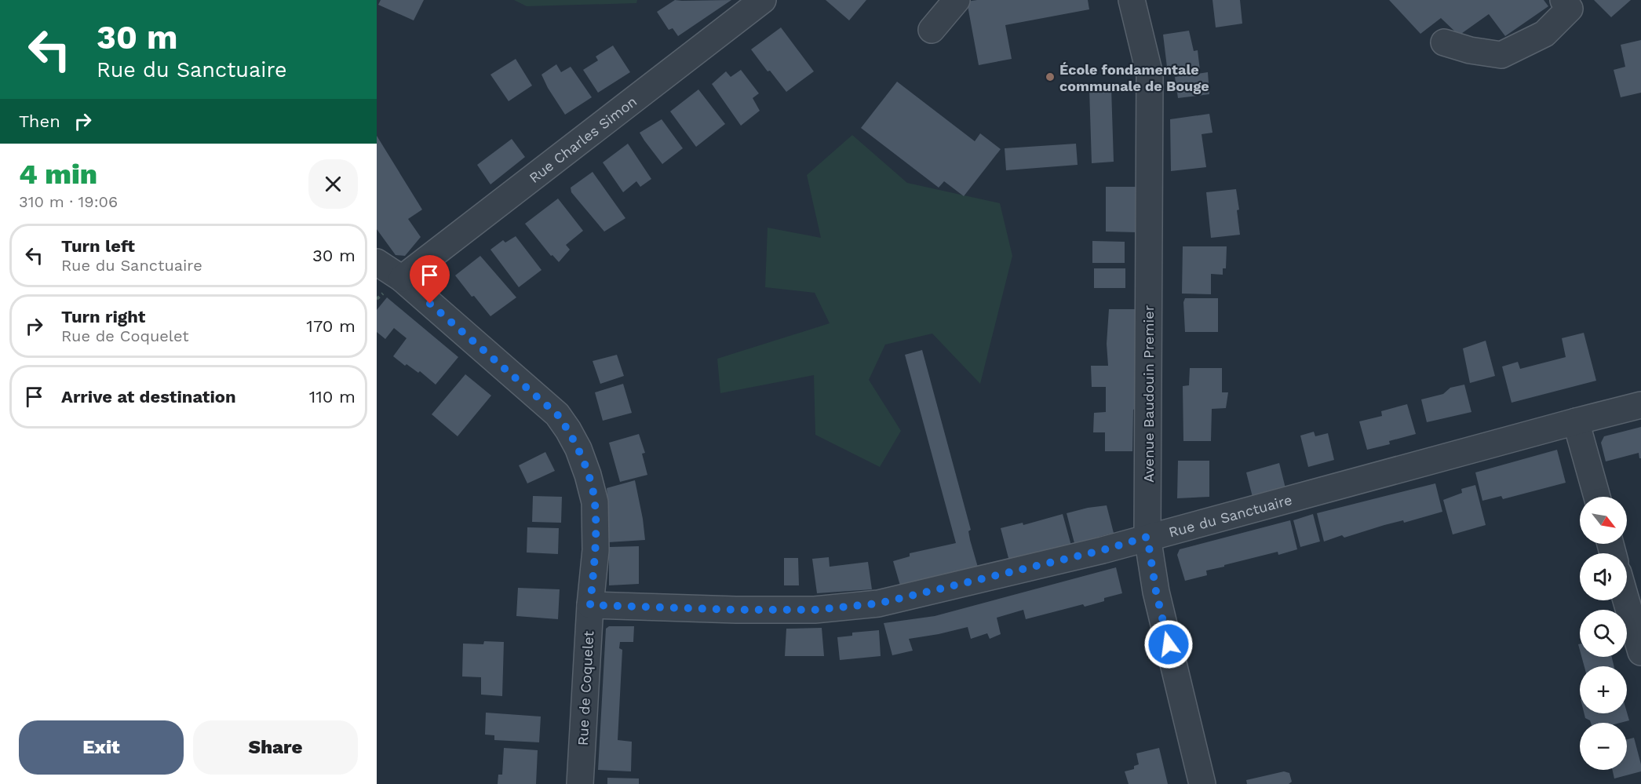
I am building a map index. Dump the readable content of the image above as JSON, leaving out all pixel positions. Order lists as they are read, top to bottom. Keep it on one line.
{"streets":{"street":["Rue Charles Simon","Avenue Baudouin Premier","Rue du Sanctuaire","Rue de Coquelet"]},"crossings":[["Rue Charles Simon","Rue de Coquelet"],["Avenue Baudouin Premier","Rue du Sanctuaire"],["Rue du Sanctuaire","Rue de Coquelet"]],"places":["École fondamentale communale de Bouge"],"north":"bottom right","page":{"turn":["30 m","Rue du Sanctuaire"],"then":"Then","heading":["4 min","310 m · 19:06"],"list":[{"name":"Turn left","note":"Rue du Sanctuaire","value":"30 m"},{"name":"Turn right","note":"Rue de Coquelet","value":"170 m"},{"name":"Arrive at destination","value":"110 m"}],"map_buttons":["+","−"],"buttons":["Exit","Share"]}}
